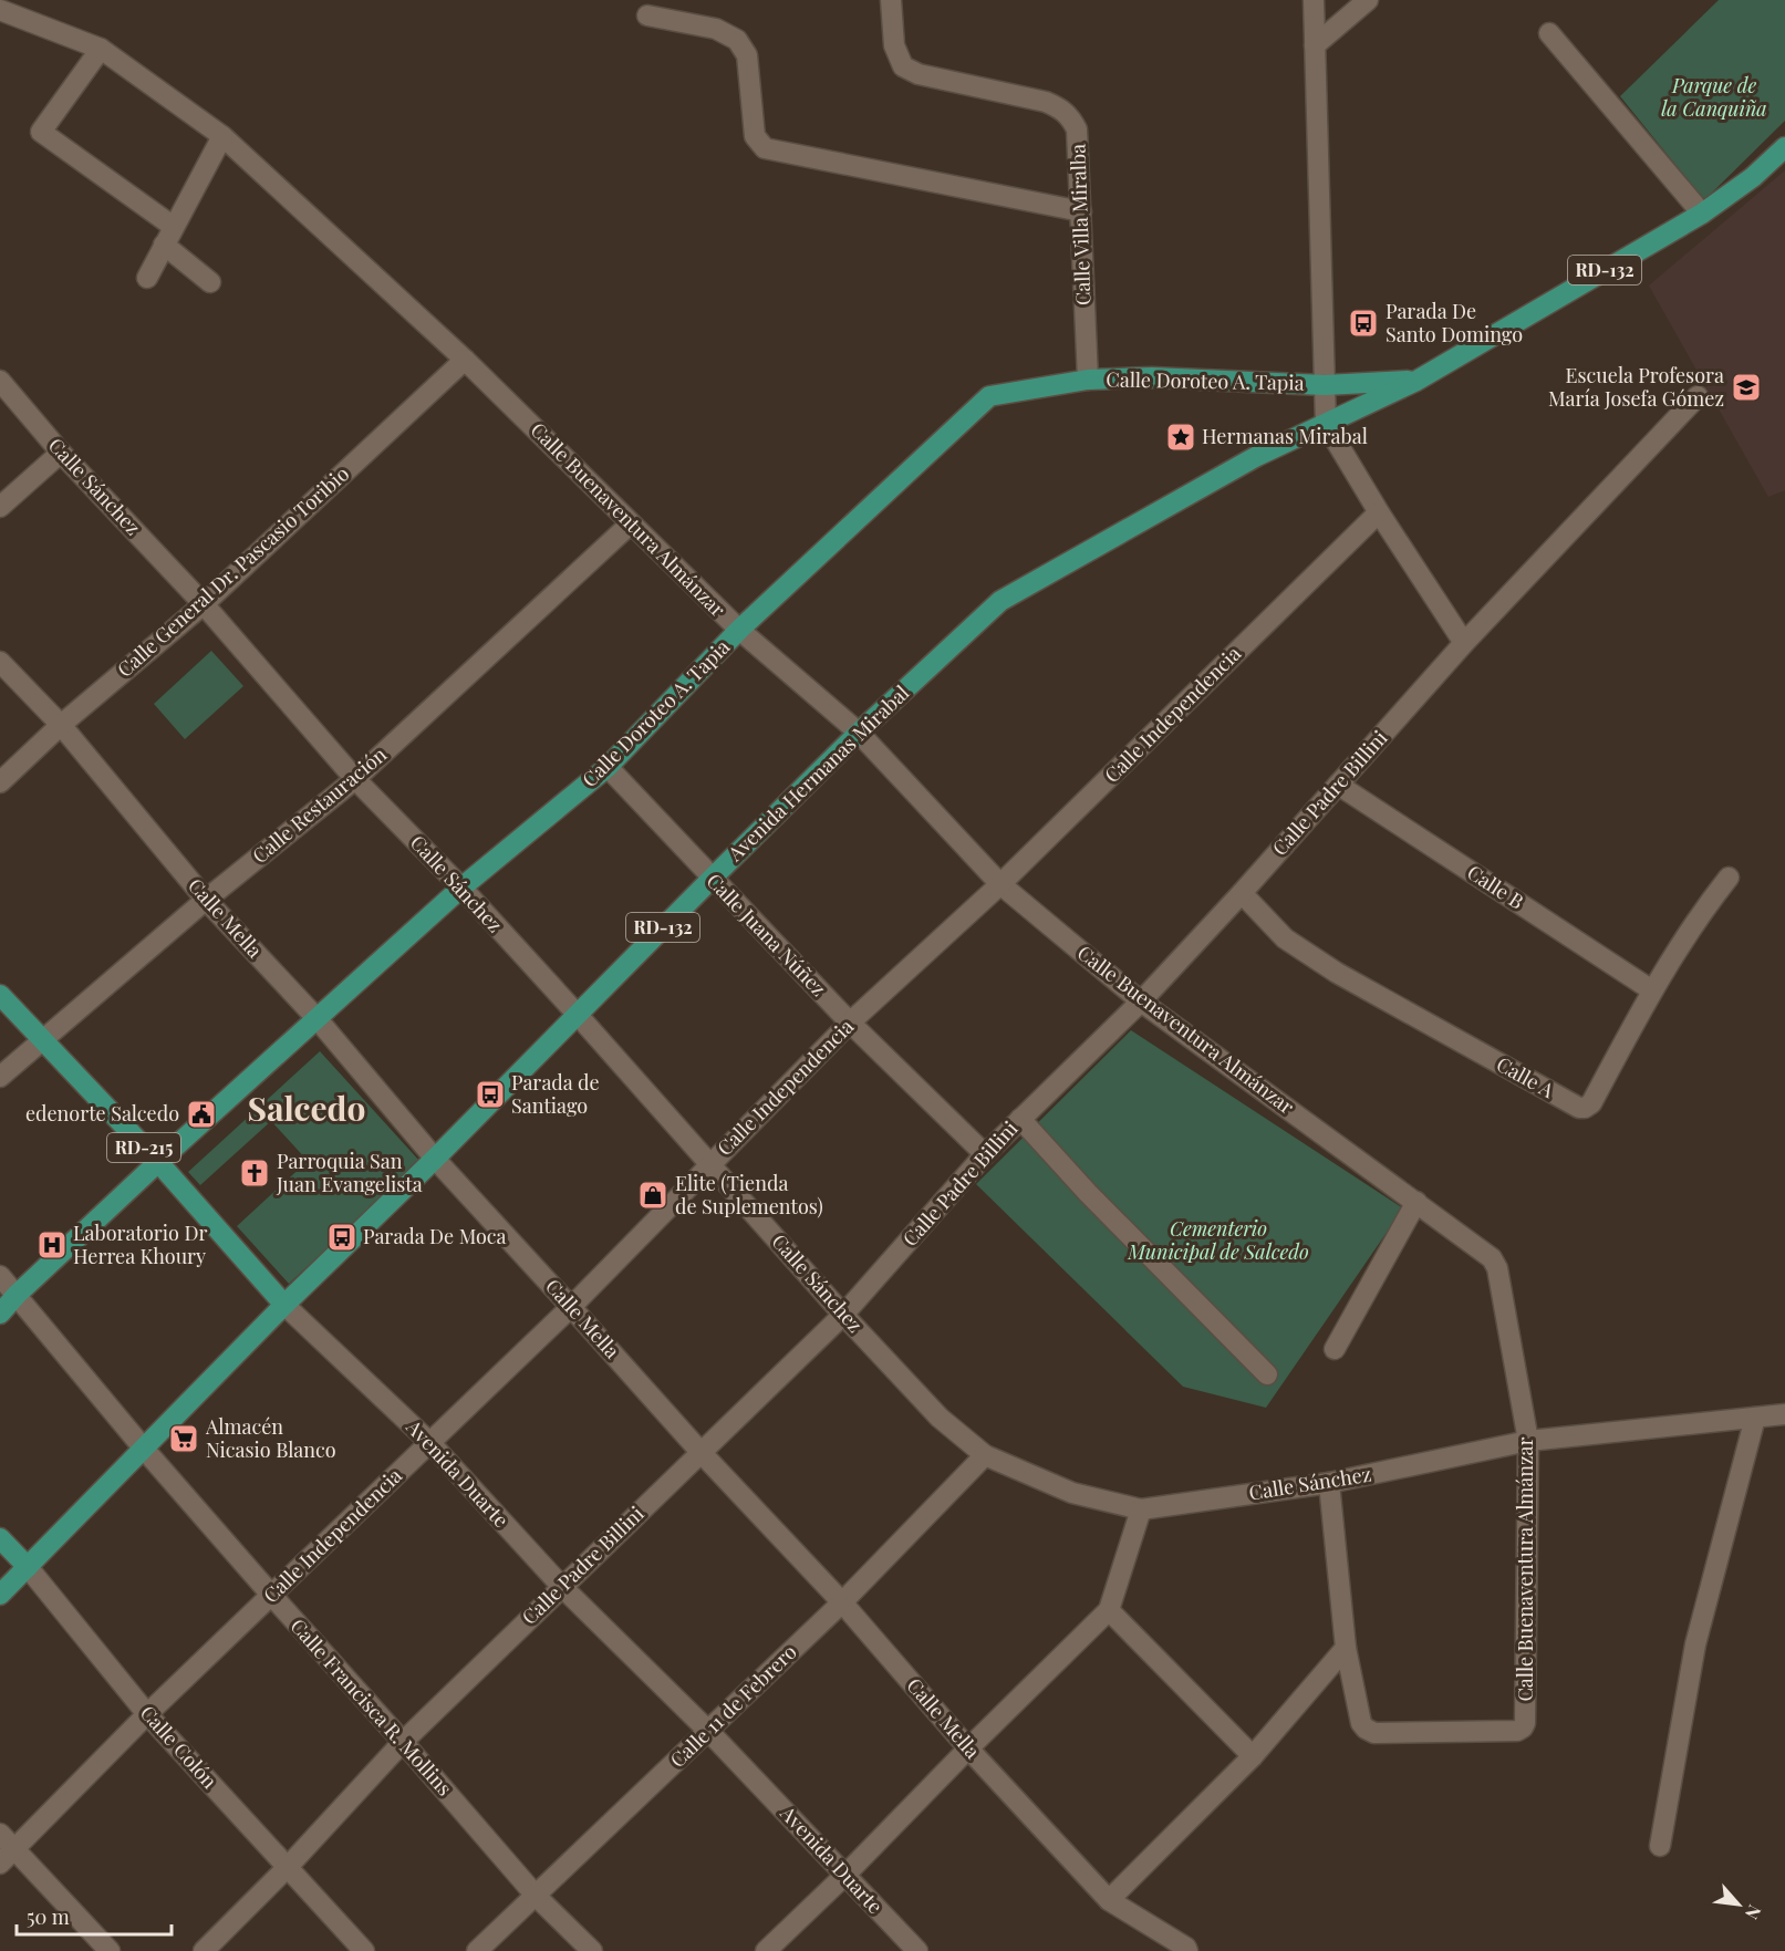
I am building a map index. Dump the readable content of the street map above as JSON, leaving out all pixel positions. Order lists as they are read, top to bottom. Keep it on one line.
{"streets":{"main road":["RD-132","Calle Doroteo A. Tapia","Avenida Hermanas Mirabal","RD-215","Avenida Duarte","Calle Colón"],"street":["Calle Villa Miralba","Calle Sánchez","Calle Buenaventura Almánzar","Calle General Dr. Pascasio Toribio","Calle Independencia","Calle Padre Billini","Calle Restauración","Calle B","Calle Mella","Calle Juana Núñez","Calle A","Calle 11 de Febrero","Calle Francisca R. Mollins"]},"crossings":[["Calle Villa Miralba","Calle Doroteo A. Tapia"],["Calle Doroteo A. Tapia","Calle Sánchez"],["Calle Doroteo A. Tapia","Calle Buenaventura Almánzar"],["Calle Doroteo A. Tapia","Avenida Hermanas Mirabal"],["Calle Doroteo A. Tapia","Calle Mella"],["Calle Doroteo A. Tapia","Calle Juana Núñez"],["Calle Doroteo A. Tapia","Avenida Duarte"],["Calle Doroteo A. Tapia","Calle Francisca R. Mollins"],["Calle Sánchez","Calle Buenaventura Almánzar"],["Calle Sánchez","Calle General Dr. Pascasio Toribio"],["Calle Sánchez","Calle Independencia"],["Calle Sánchez","Avenida Hermanas Mirabal"],["Calle Sánchez","Calle Padre Billini"],["Calle Sánchez","Calle Restauración"],["Calle Sánchez","Calle 11 de Febrero"],["Calle Buenaventura Almánzar","Calle General Dr. Pascasio Toribio"],["Calle Buenaventura Almánzar","Calle Independencia"],["Calle Buenaventura Almánzar","Avenida Hermanas Mirabal"],["Calle Buenaventura Almánzar","Calle Padre Billini"],["Calle Buenaventura Almánzar","Calle Restauración"],["Calle General Dr. Pascasio Toribio","Calle Mella"],["Calle Independencia","Calle Mella"],["Calle Independencia","Calle Juana Núñez"],["Calle Independencia","Avenida Duarte"],["Calle Independencia","Calle Francisca R. Mollins"],["Calle Independencia","Calle Colón"],["Avenida Hermanas Mirabal","Calle Mella"],["Avenida Hermanas Mirabal","Calle Juana Núñez"],["Avenida Hermanas Mirabal","Avenida Duarte"],["Avenida Hermanas Mirabal","Calle Francisca R. Mollins"],["Avenida Hermanas Mirabal","Calle Colón"],["Calle Padre Billini","Calle B"],["Calle Padre Billini","Calle Mella"],["Calle Padre Billini","Calle Juana Núñez"],["Calle Padre Billini","Calle A"],["Calle Padre Billini","Avenida Duarte"],["Calle Padre Billini","Calle Francisca R. Mollins"],["Calle Padre Billini","Calle Colón"],["Calle Restauración","Calle Mella"],["Calle Restauración","Avenida Duarte"],["Calle B","Calle A"],["Calle Mella","Calle 11 de Febrero"],["Avenida Duarte","Calle 11 de Febrero"],["Calle 11 de Febrero","Calle Francisca R. Mollins"]],"districts":["Salcedo"],"parks":["Parque de la Canquiña","Cementerio Municipal de Salcedo"],"places":{"bus stop":["Parada De Santo Domingo","Parada de Santiago","Parada De Moca"],"school or university":["Escuela Profesora María Josefa Gómez"],"place":["Hermanas Mirabal"],"public building":["edenorte Salcedo"],"church":["Parroquia San Juan Evangelista"],"shop":["Elite (Tienda de Suplementos)"],"hospital":["Laboratorio Dr Herrea Khoury"],"supermarket":["Almacén Nicasio Blanco"]},"scale_bar":"50 m","north":"bottom right"}
